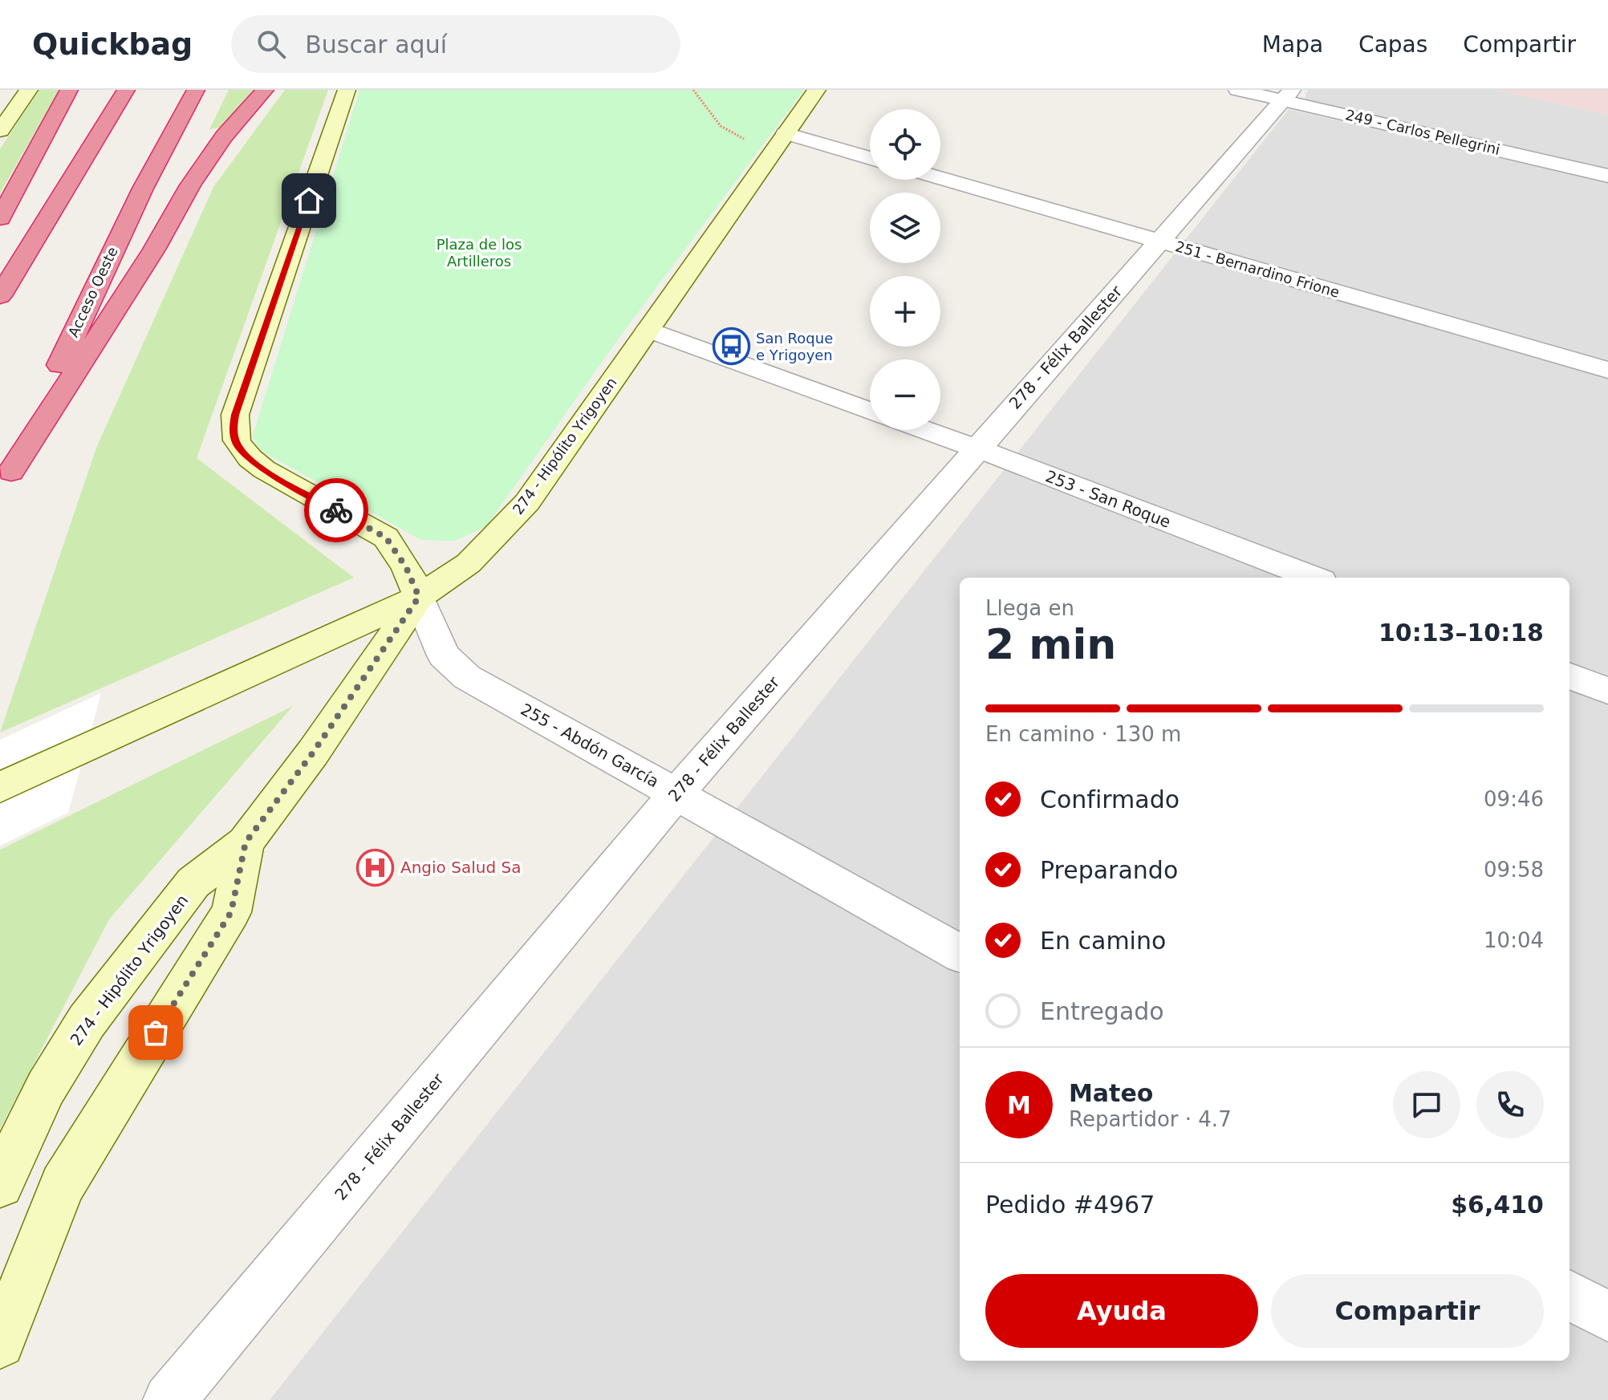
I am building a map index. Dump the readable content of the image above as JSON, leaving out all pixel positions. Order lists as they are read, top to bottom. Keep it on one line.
{"streets":{"highway":["Acceso Oeste"],"street":["249 - Carlos Pellegrini","251 - Bernardino Frione","278 - Félix Ballester","274 - Hipólito Yrigoyen","253 - San Roque","255 - Abdón García"]},"crossings":[["249 - Carlos Pellegrini","278 - Félix Ballester"],["251 - Bernardino Frione","278 - Félix Ballester"],["278 - Félix Ballester","253 - San Roque"],["278 - Félix Ballester","255 - Abdón García"],["274 - Hipólito Yrigoyen","255 - Abdón García"]],"parks":["Plaza de los Artilleros"],"places":{"bus stop":["San Roque e Yrigoyen"],"hospital":["Angio Salud Sa"]},"page":{"header":"Quickbag","search":"Buscar aquí","nav":["Mapa","Capas","Compartir"],"map_buttons":["+","−"],"heading":["2 min","Llega en","10:13–10:18"],"panel":["Mateo","Repartidor · 4.7","Pedido #4967","$6,410"],"bar":"En camino · 130 m","list":[["Confirmado","09:46"],["Preparando","09:58"],["En camino","10:04"],"Entregado"],"round":"M","buttons":["Ayuda","Compartir"]}}
